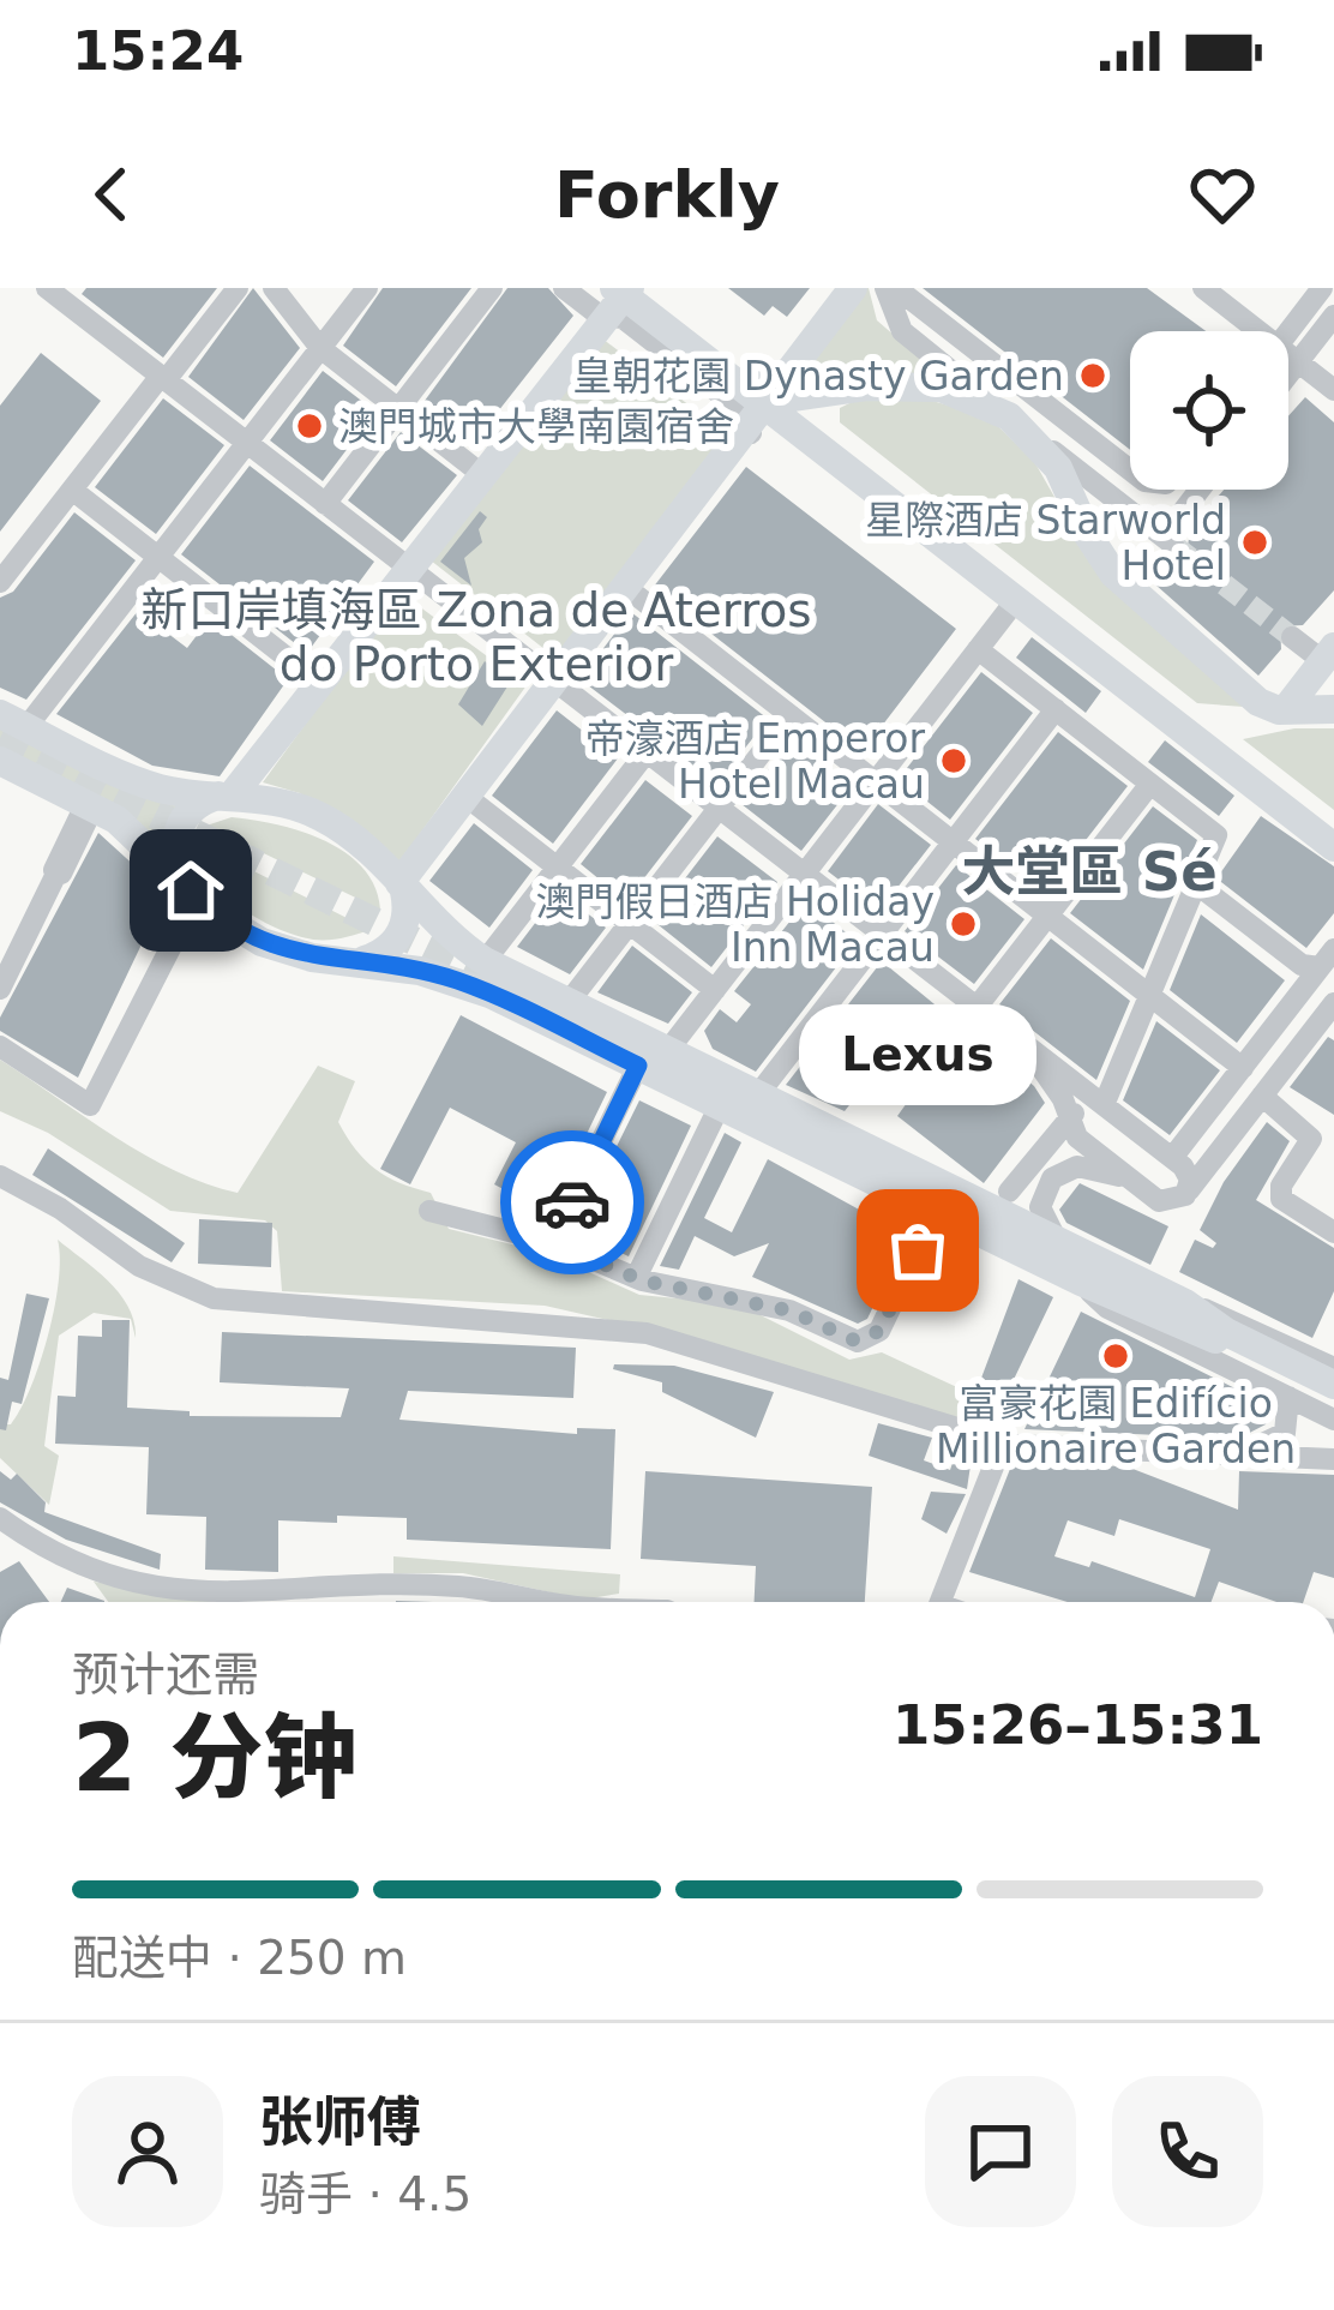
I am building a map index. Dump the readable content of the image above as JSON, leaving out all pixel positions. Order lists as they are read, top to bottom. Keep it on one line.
{"districts":["新口岸填海區 Zona de Aterros do Porto Exterior","大堂區 Sé"],"places":["皇朝花園 Dynasty Garden","澳門城市大學南園宿舍","星際酒店 Starworld Hotel","帝濠酒店 Emperor Hotel Macau","澳門假日酒店 Holiday Inn Macau","Lexus","富豪花園 Edifício Millionaire Garden"],"page":{"status":"15:24","header":"Forkly","bubble":"Lexus","heading":["2 分钟","预计还需","15:26–15:31"],"panel":["张师傅","骑手 · 4.5"],"bar":"配送中 · 250 m"}}
